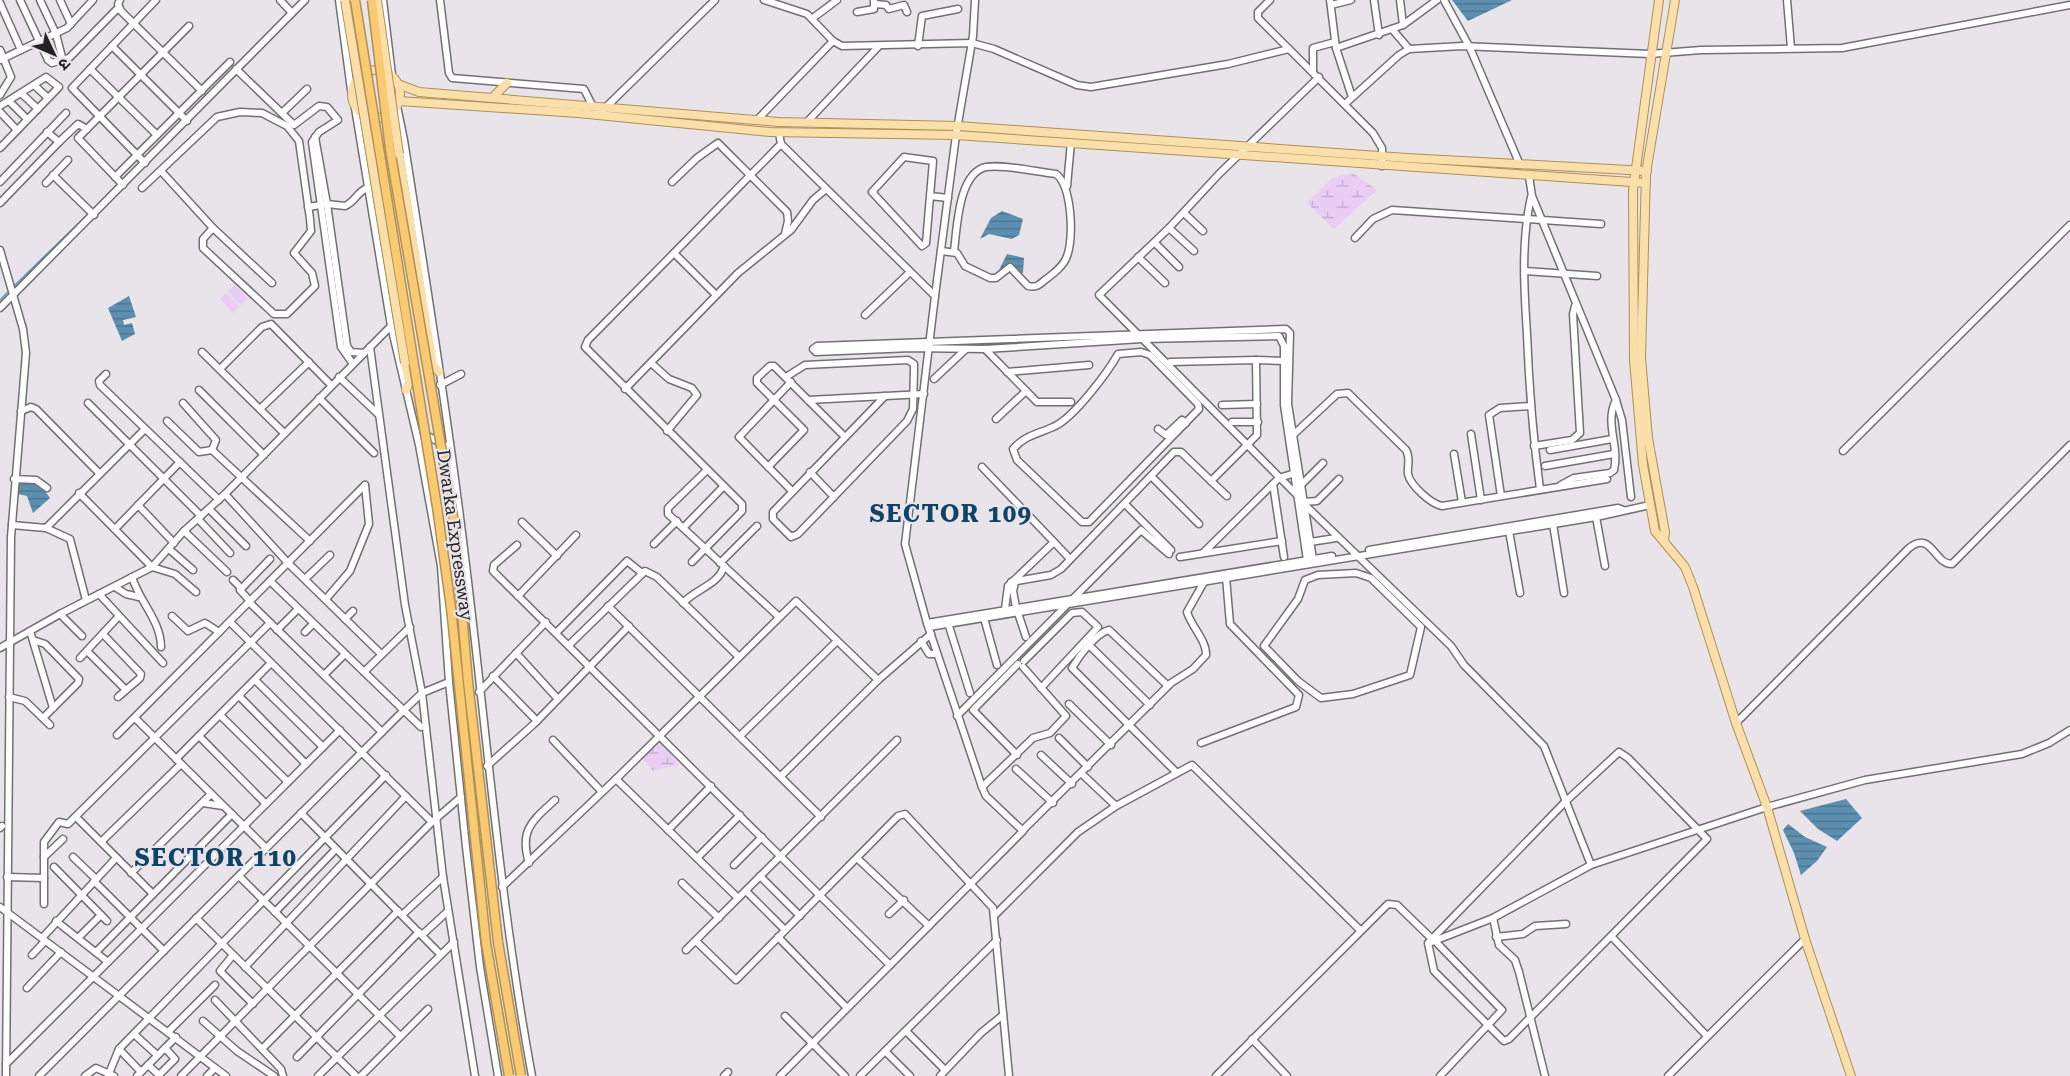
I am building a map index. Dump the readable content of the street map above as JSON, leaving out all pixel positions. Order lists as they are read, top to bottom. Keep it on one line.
{"streets":{"highway":["Dwarka Expressway"]},"districts":["SECTOR 109","SECTOR 110"],"north":"bottom right"}
